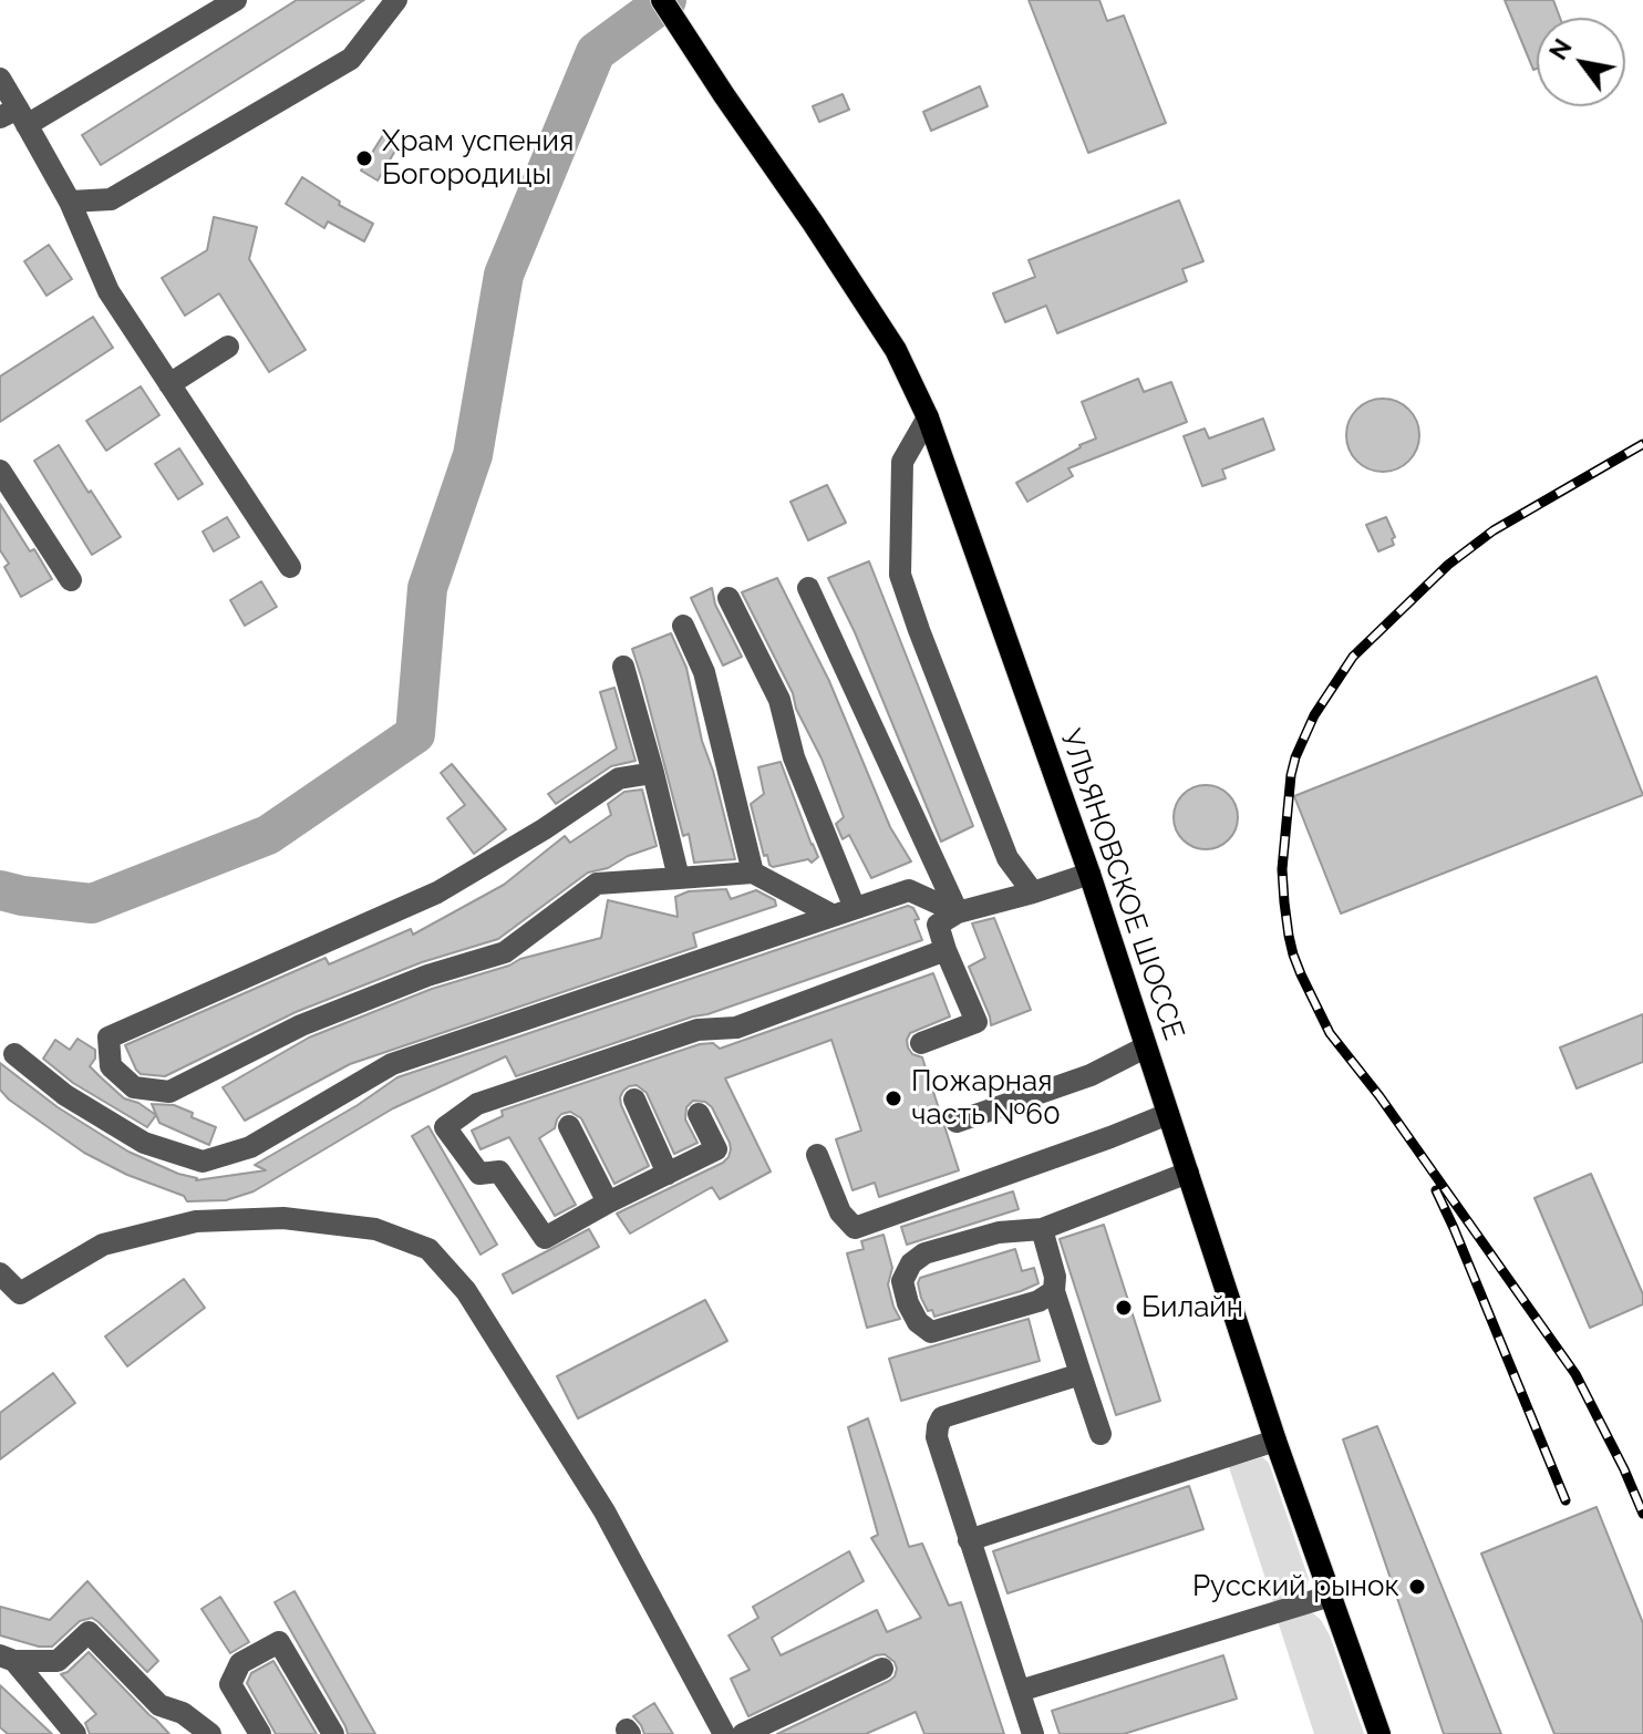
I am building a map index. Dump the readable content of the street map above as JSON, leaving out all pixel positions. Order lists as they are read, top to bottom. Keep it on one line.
{"streets":{"main road":["УЛЬЯНОВСКОЕ ШОССЕ"]},"places":["Храм успения Богородицы","Пожарная часть №60","Билайн","Русский рынок"],"north":"top left"}
